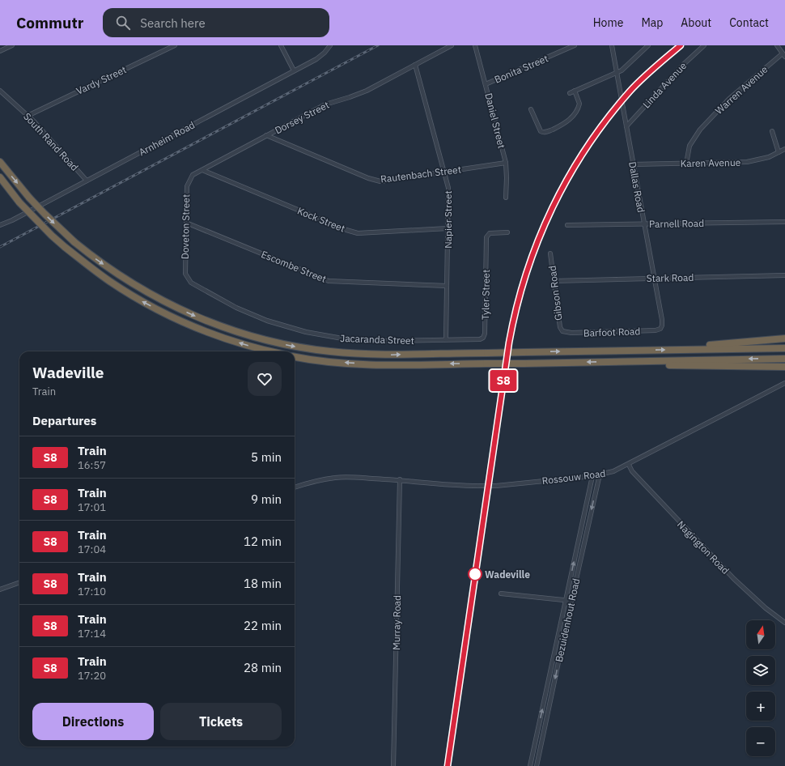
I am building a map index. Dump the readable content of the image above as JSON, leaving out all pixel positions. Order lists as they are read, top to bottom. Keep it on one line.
{"streets":{"street":["Bonita Street","Vardy Street","Linda Avenue","Warren Avenue","Dorsey Street","Daniel Street","Arnheim Road","South Rand Road","Karen Avenue","Rautenbach Street","Dallas Road","Kock Street","Napier Street","Parnell Road","Doveton Street","Escombe Street","Stark Road","Gibson Road","Tyler Street","Barfoot Road","Jacaranda Street","Rossouw Road","Nagington Road","Bezuidenhout Road","Murray Road"]},"crossings":[["Bonita Street","Daniel Street"],["Vardy Street","South Rand Road"],["Linda Avenue","Dallas Road"],["Warren Avenue","Karen Avenue"],["Dorsey Street","Rautenbach Street"],["Dorsey Street","Kock Street"],["Dorsey Street","Napier Street"],["Dorsey Street","Doveton Street"],["Daniel Street","Rautenbach Street"],["Arnheim Road","South Rand Road"],["Karen Avenue","Dallas Road"],["Rautenbach Street","Napier Street"],["Dallas Road","Parnell Road"],["Dallas Road","Stark Road"],["Dallas Road","Barfoot Road"],["Kock Street","Napier Street"],["Napier Street","Escombe Street"],["Napier Street","Tyler Street"],["Napier Street","Jacaranda Street"],["Doveton Street","Escombe Street"],["Doveton Street","Jacaranda Street"],["Stark Road","Gibson Road"],["Gibson Road","Barfoot Road"],["Tyler Street","Jacaranda Street"],["Rossouw Road","Nagington Road"],["Rossouw Road","Bezuidenhout Road"],["Rossouw Road","Murray Road"]],"places":["Wadeville"],"north":"top","page":{"header":"Commutr","search":"Search here","nav":["Home","Map","About","Contact"],"on_map":"S8","heading":[["Wadeville","Train"],"Departures"],"list":[{"mark":"S8","name":"Train","note":"16:57","value":"5 min"},{"mark":"S8","name":"Train","note":"17:01","value":"9 min"},{"mark":"S8","name":"Train","note":"17:04","value":"12 min"},{"mark":"S8","name":"Train","note":"17:10","value":"18 min"},{"mark":"S8","name":"Train","note":"17:14","value":"22 min"},{"mark":"S8","name":"Train","note":"17:20","value":"28 min"}],"map_buttons":["+","−"],"buttons":["Directions","Tickets"]}}
